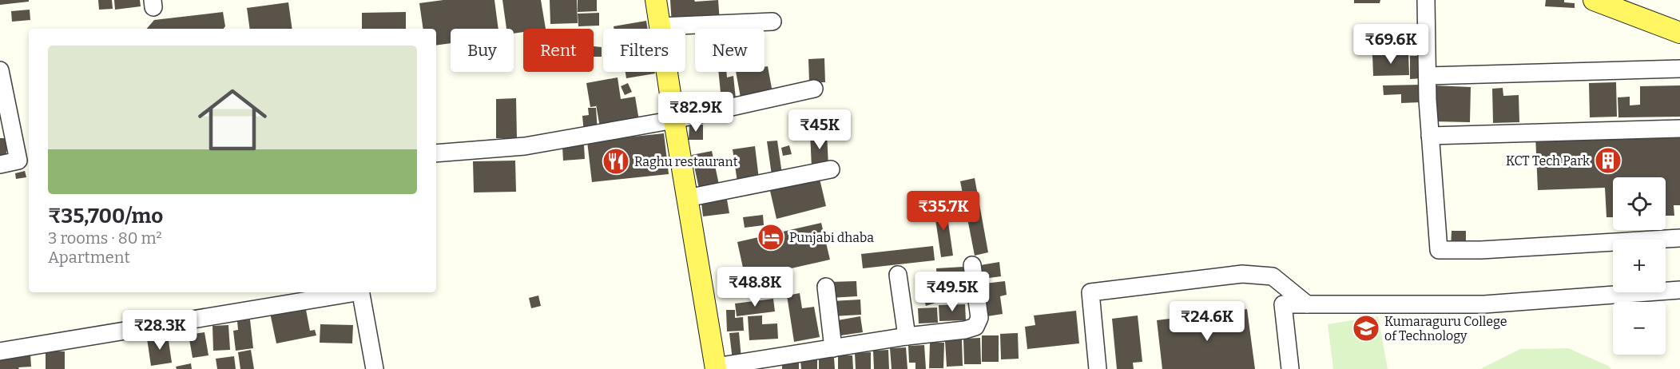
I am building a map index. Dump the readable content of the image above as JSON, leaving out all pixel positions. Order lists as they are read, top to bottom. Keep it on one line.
{"places":{"building":["KCT Tech Park"],"restaurant":["Raghu restaurant"],"hotel":["Punjabi dhaba"],"school or university":["Kumaraguru College of Technology"]},"page":{"price":["₹69.6K","₹82.9K","₹45K","₹35.7K","₹48.8K","₹49.5K","₹24.6K","₹28.3K"],"chip":["Buy","Rent","Filters","New"],"list":[{"name":"₹35,700/mo","note":"3 rooms · 80 m² · Apartment"}],"map_buttons":["+","−"]}}
